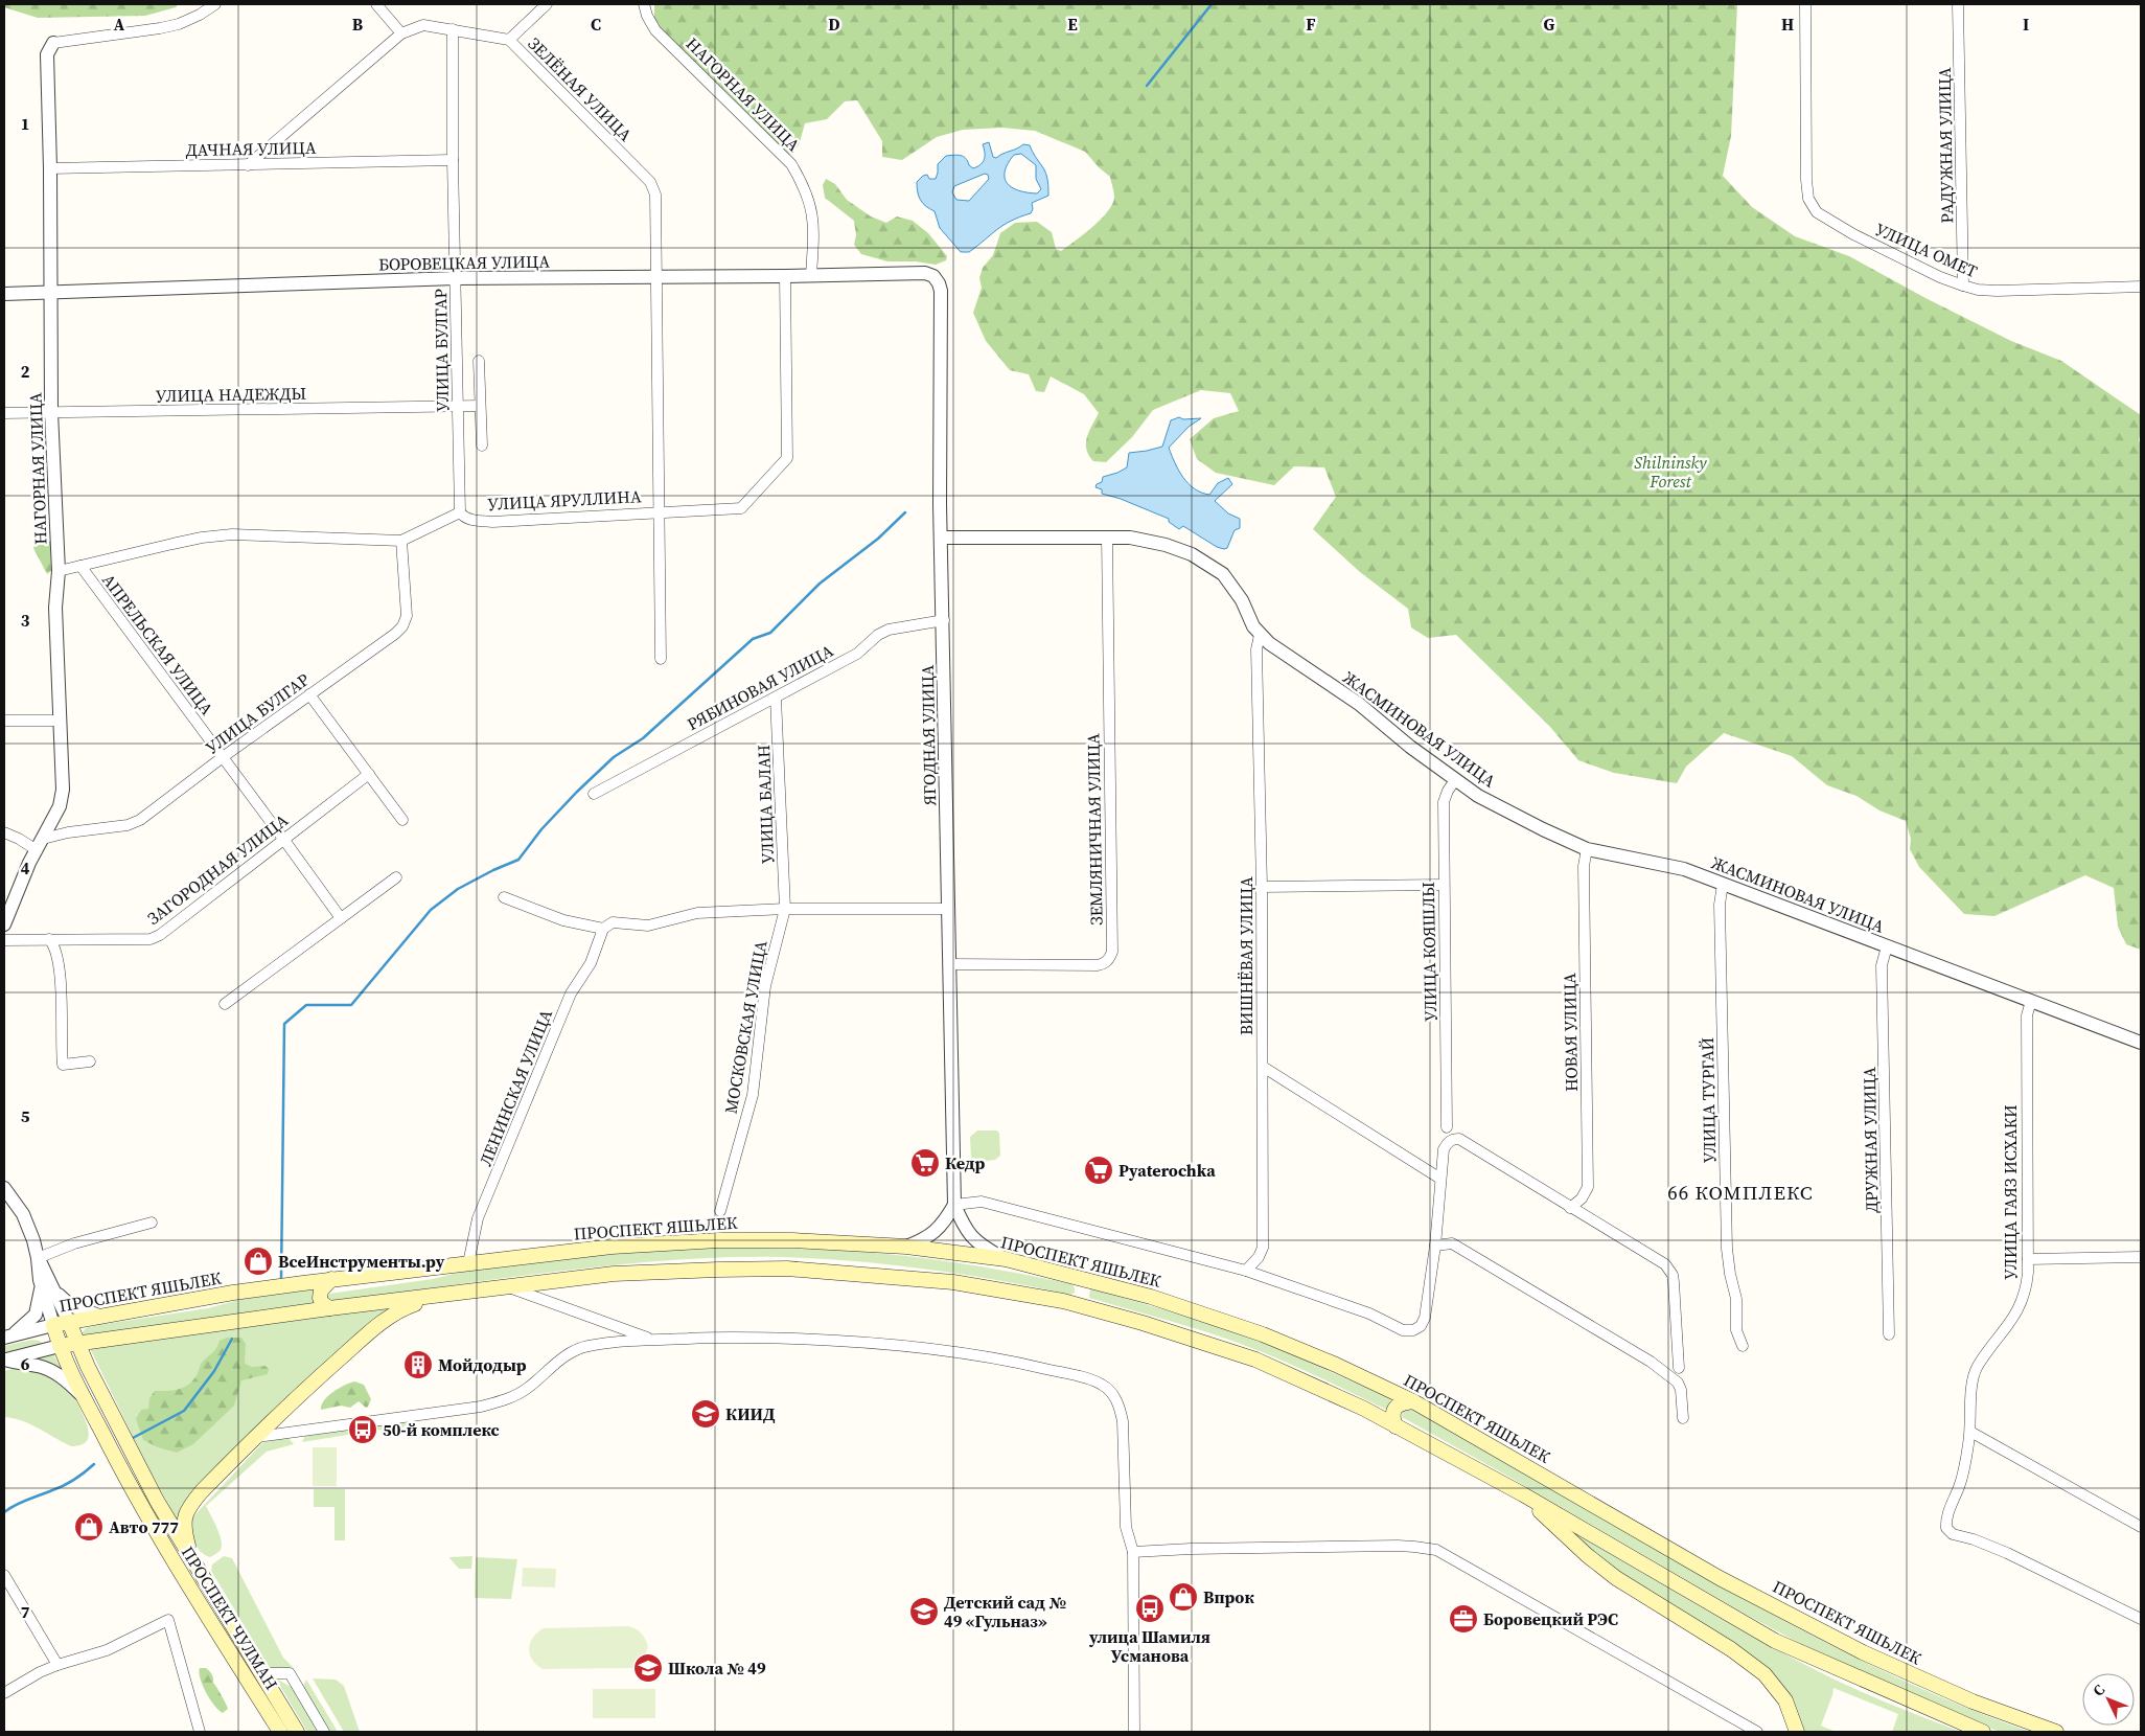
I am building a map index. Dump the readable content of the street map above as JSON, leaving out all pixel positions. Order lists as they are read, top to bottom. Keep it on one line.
{"streets":{"main road":["ПРОСПЕКТ ЯШЬЛЕК","ПРОСПЕКТ ЧУЛМАН"],"street":["ЗЕЛЁНАЯ УЛИЦА","НАГОРНАЯ УЛИЦА","РАДУЖНАЯ УЛИЦА","ДАЧНАЯ УЛИЦА","УЛИЦА ОМЕТ","БОРОВЕЦКАЯ УЛИЦА","УЛИЦА БУЛГАР","УЛИЦА НАДЕЖДЫ","УЛИЦА ЯРУЛЛИНА","АПРЕЛЬСКАЯ УЛИЦА","РЯБИНОВАЯ УЛИЦА","ЖАСМИНОВАЯ УЛИЦА","ЯГОДНАЯ УЛИЦА","УЛИЦА БАЛАН","ЗЕМЛЯНИЧНАЯ УЛИЦА","ЗАГОРОДНАЯ УЛИЦА","УЛИЦА КОЯШЛЫ","ВИШНЁВАЯ УЛИЦА","МОСКОВСКАЯ УЛИЦА","НОВАЯ УЛИЦА","ЛЕНИНСКАЯ УЛИЦА","УЛИЦА ТУРГАЙ","ДРУЖНАЯ УЛИЦА","УЛИЦА ГАЯЗ ИСХАКИ"]},"crossings":[["ЗЕЛЁНАЯ УЛИЦА","ДАЧНАЯ УЛИЦА"],["ЗЕЛЁНАЯ УЛИЦА","БОРОВЕЦКАЯ УЛИЦА"],["ЗЕЛЁНАЯ УЛИЦА","УЛИЦА БУЛГАР"],["ЗЕЛЁНАЯ УЛИЦА","УЛИЦА ЯРУЛЛИНА"],["НАГОРНАЯ УЛИЦА","ДАЧНАЯ УЛИЦА"],["НАГОРНАЯ УЛИЦА","БОРОВЕЦКАЯ УЛИЦА"],["НАГОРНАЯ УЛИЦА","УЛИЦА БУЛГАР"],["НАГОРНАЯ УЛИЦА","УЛИЦА НАДЕЖДЫ"],["РАДУЖНАЯ УЛИЦА","УЛИЦА ОМЕТ"],["ДАЧНАЯ УЛИЦА","УЛИЦА БУЛГАР"],["БОРОВЕЦКАЯ УЛИЦА","УЛИЦА БУЛГАР"],["БОРОВЕЦКАЯ УЛИЦА","УЛИЦА ЯРУЛЛИНА"],["БОРОВЕЦКАЯ УЛИЦА","ЯГОДНАЯ УЛИЦА"],["УЛИЦА БУЛГАР","УЛИЦА НАДЕЖДЫ"],["УЛИЦА БУЛГАР","УЛИЦА ЯРУЛЛИНА"],["УЛИЦА БУЛГАР","АПРЕЛЬСКАЯ УЛИЦА"],["АПРЕЛЬСКАЯ УЛИЦА","ЗАГОРОДНАЯ УЛИЦА"],["РЯБИНОВАЯ УЛИЦА","ЯГОДНАЯ УЛИЦА"],["РЯБИНОВАЯ УЛИЦА","УЛИЦА БАЛАН"],["ЖАСМИНОВАЯ УЛИЦА","ЯГОДНАЯ УЛИЦА"],["ЖАСМИНОВАЯ УЛИЦА","ЗЕМЛЯНИЧНАЯ УЛИЦА"],["ЖАСМИНОВАЯ УЛИЦА","УЛИЦА КОЯШЛЫ"],["ЖАСМИНОВАЯ УЛИЦА","ВИШНЁВАЯ УЛИЦА"],["ЖАСМИНОВАЯ УЛИЦА","НОВАЯ УЛИЦА"],["ЖАСМИНОВАЯ УЛИЦА","УЛИЦА ТУРГАЙ"],["ЖАСМИНОВАЯ УЛИЦА","ДРУЖНАЯ УЛИЦА"],["ЖАСМИНОВАЯ УЛИЦА","УЛИЦА ГАЯЗ ИСХАКИ"],["ЯГОДНАЯ УЛИЦА","ЗЕМЛЯНИЧНАЯ УЛИЦА"],["УЛИЦА БАЛАН","МОСКОВСКАЯ УЛИЦА"],["ЛЕНИНСКАЯ УЛИЦА","ПРОСПЕКТ ЯШЬЛЕК"],["ПРОСПЕКТ ЯШЬЛЕК","ПРОСПЕКТ ЧУЛМАН"]],"districts":["66 КОМПЛЕКС"],"parks":["Shilninsky Forest"],"places":{"supermarket":["Кедр","Pyaterochka"],"shop":["ВсеИнструменты.ру","Авто 777","Впрок"],"building":["Мойдодыр"],"school or university":["КИИД","Детский сад № 49 «Гульназ»","Школа № 49"],"bus stop":["50-й комплекс","улица Шамиля Усманова"],"office":["Боровецкий РЭС"]},"north":"top left","grid":{"columns":["A","B","C","D","E","F","G","H","I"],"rows":["1","2","3","4","5","6","7"]}}
